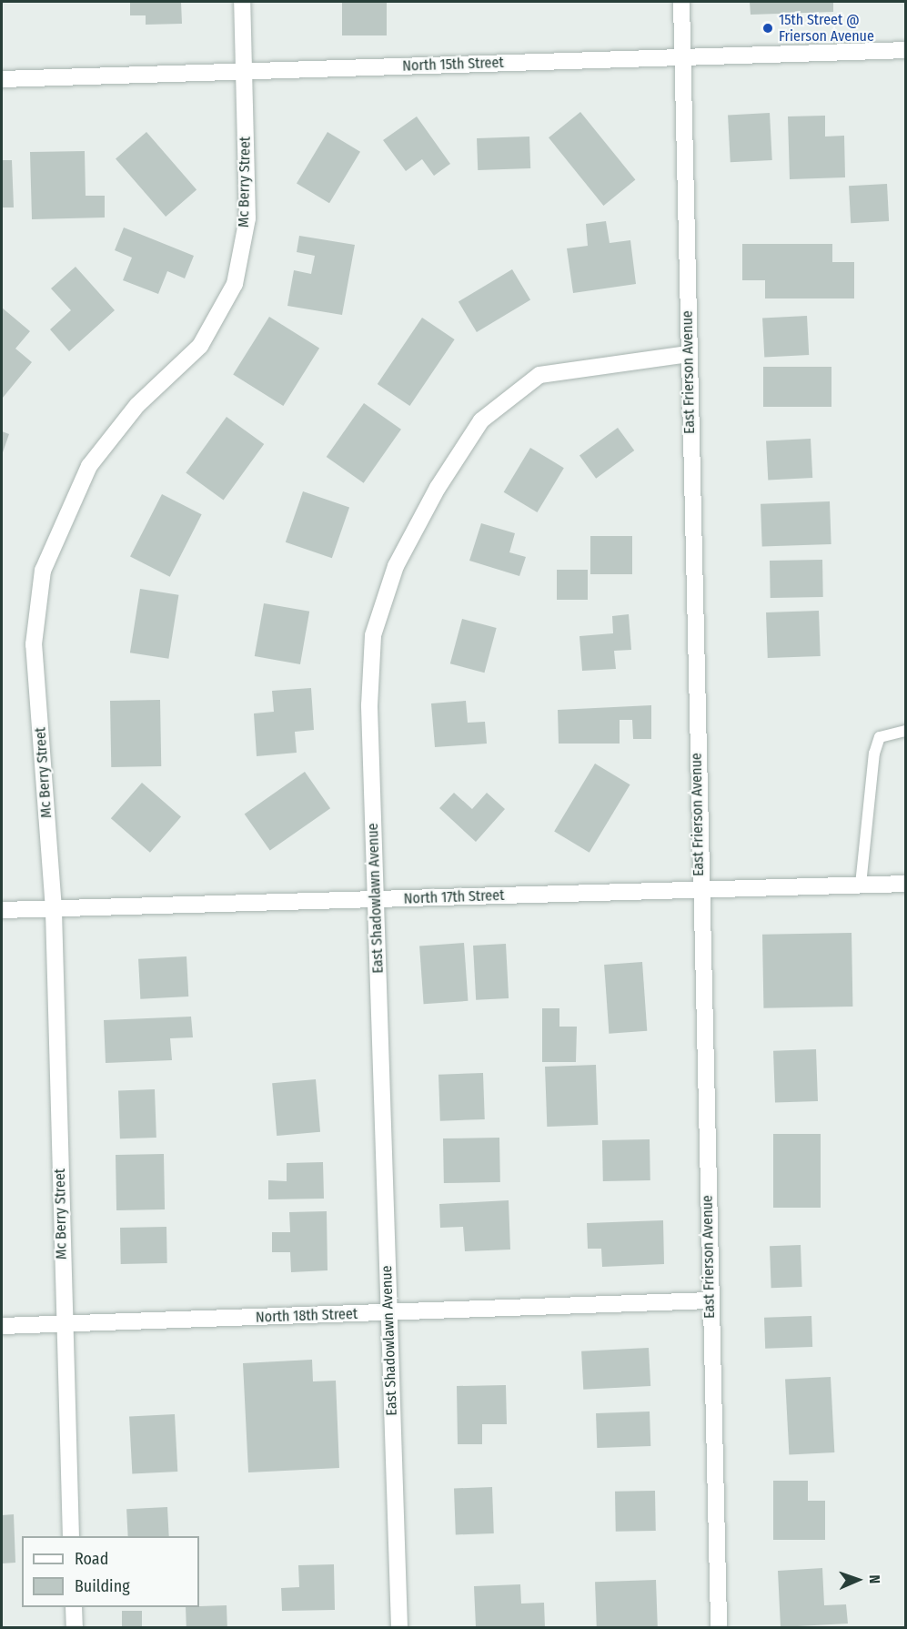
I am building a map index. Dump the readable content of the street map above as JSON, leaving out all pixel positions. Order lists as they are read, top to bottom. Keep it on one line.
{"streets":{"street":["North 15th Street","Mc Berry Street","East Frierson Avenue","North 17th Street","East Shadowlawn Avenue","North 18th Street"]},"crossings":[["North 15th Street","Mc Berry Street"],["North 15th Street","East Frierson Avenue"],["Mc Berry Street","North 17th Street"],["Mc Berry Street","North 18th Street"],["East Frierson Avenue","North 17th Street"],["East Frierson Avenue","East Shadowlawn Avenue"],["East Frierson Avenue","North 18th Street"],["North 17th Street","East Shadowlawn Avenue"],["East Shadowlawn Avenue","North 18th Street"]],"places":["15th Street @ Frierson Avenue"],"legend":["Road","Building"],"north":"right"}
